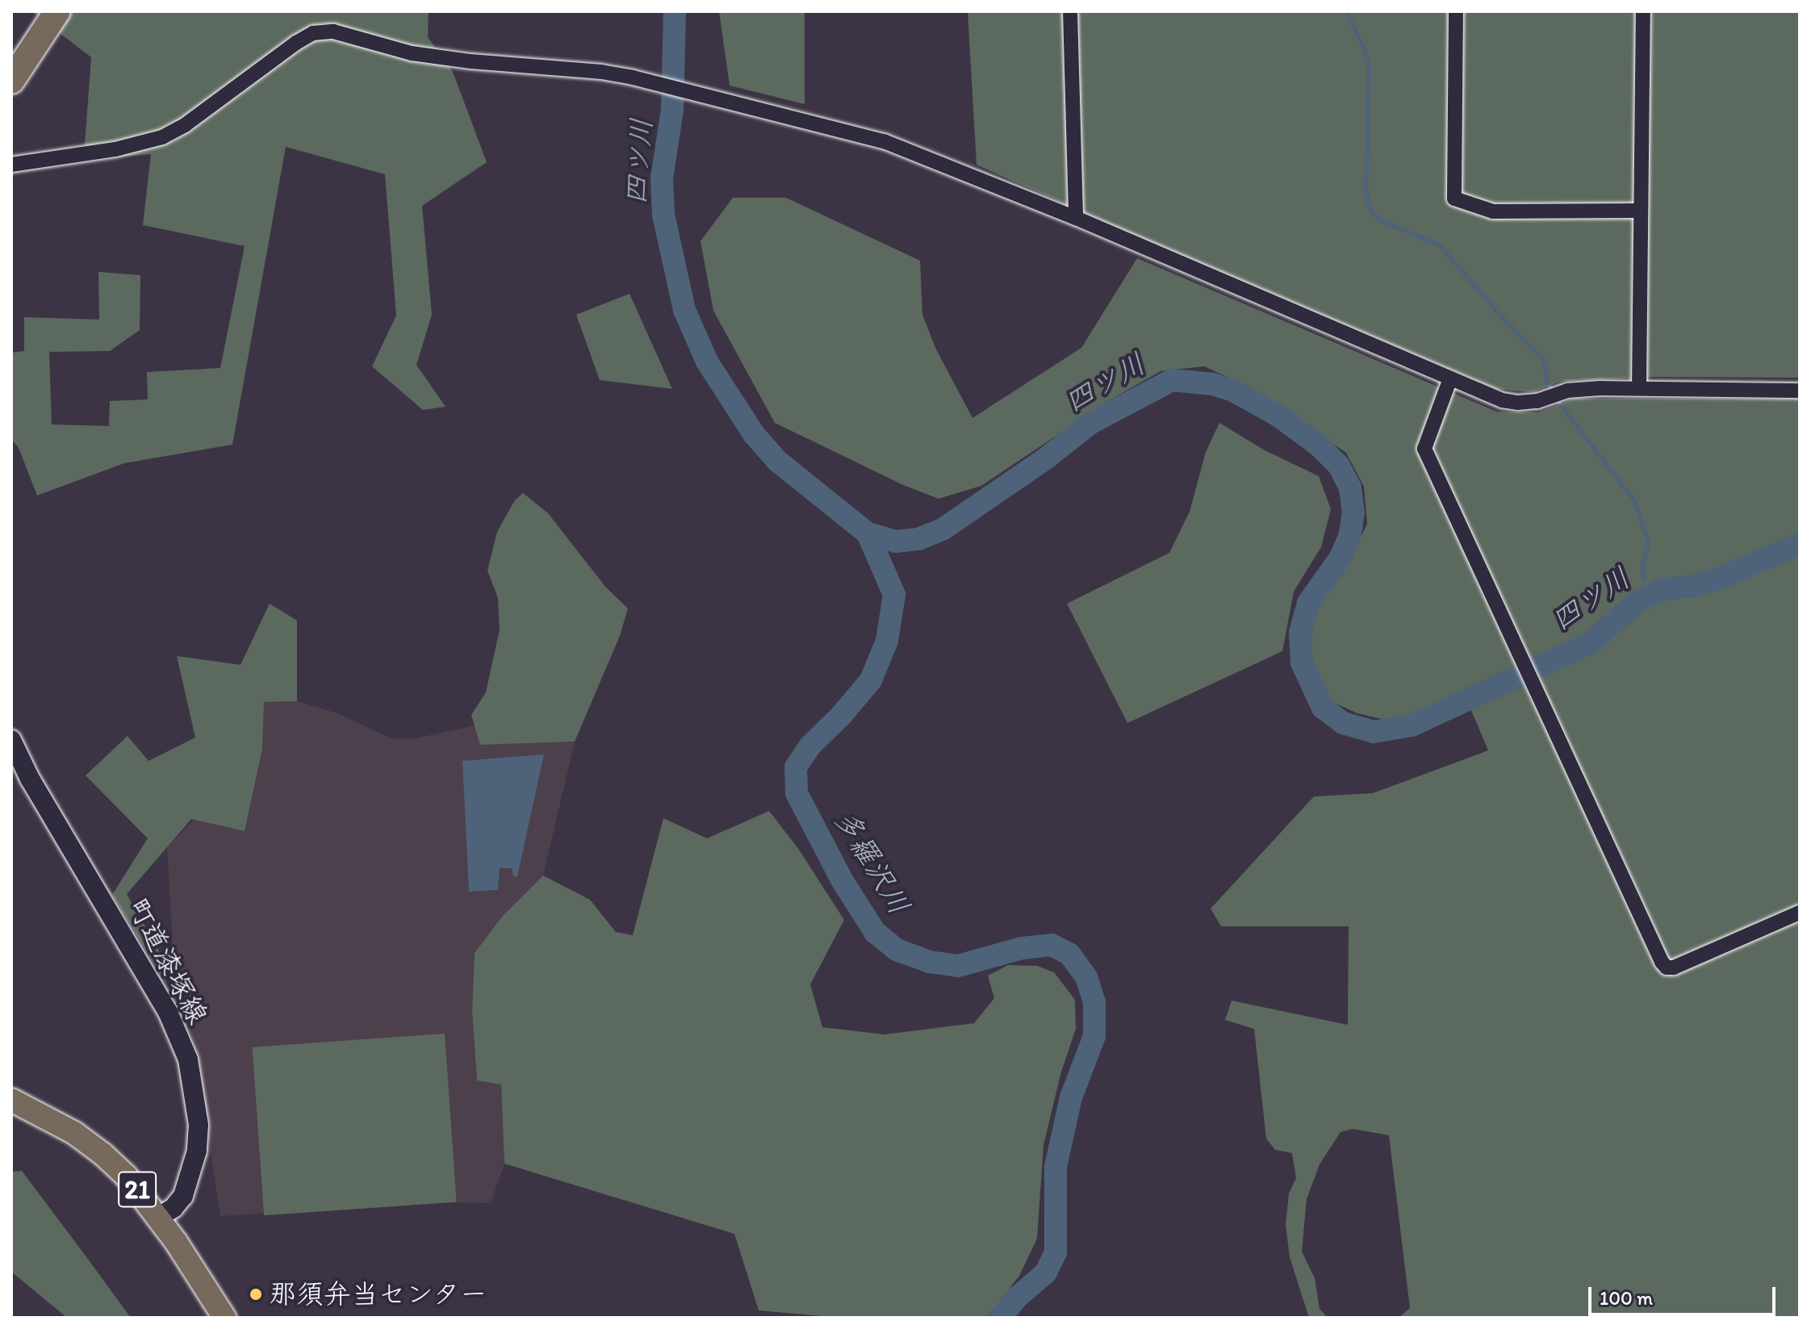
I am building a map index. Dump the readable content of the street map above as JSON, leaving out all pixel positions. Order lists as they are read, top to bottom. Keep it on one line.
{"streets":{"main road":["21"],"street":["町道漆塚線"]},"crossings":[["町道漆塚線","21"]],"water":["四ツ川","多羅沢川"],"places":["那須弁当センター"],"scale_bar":"100 m"}
